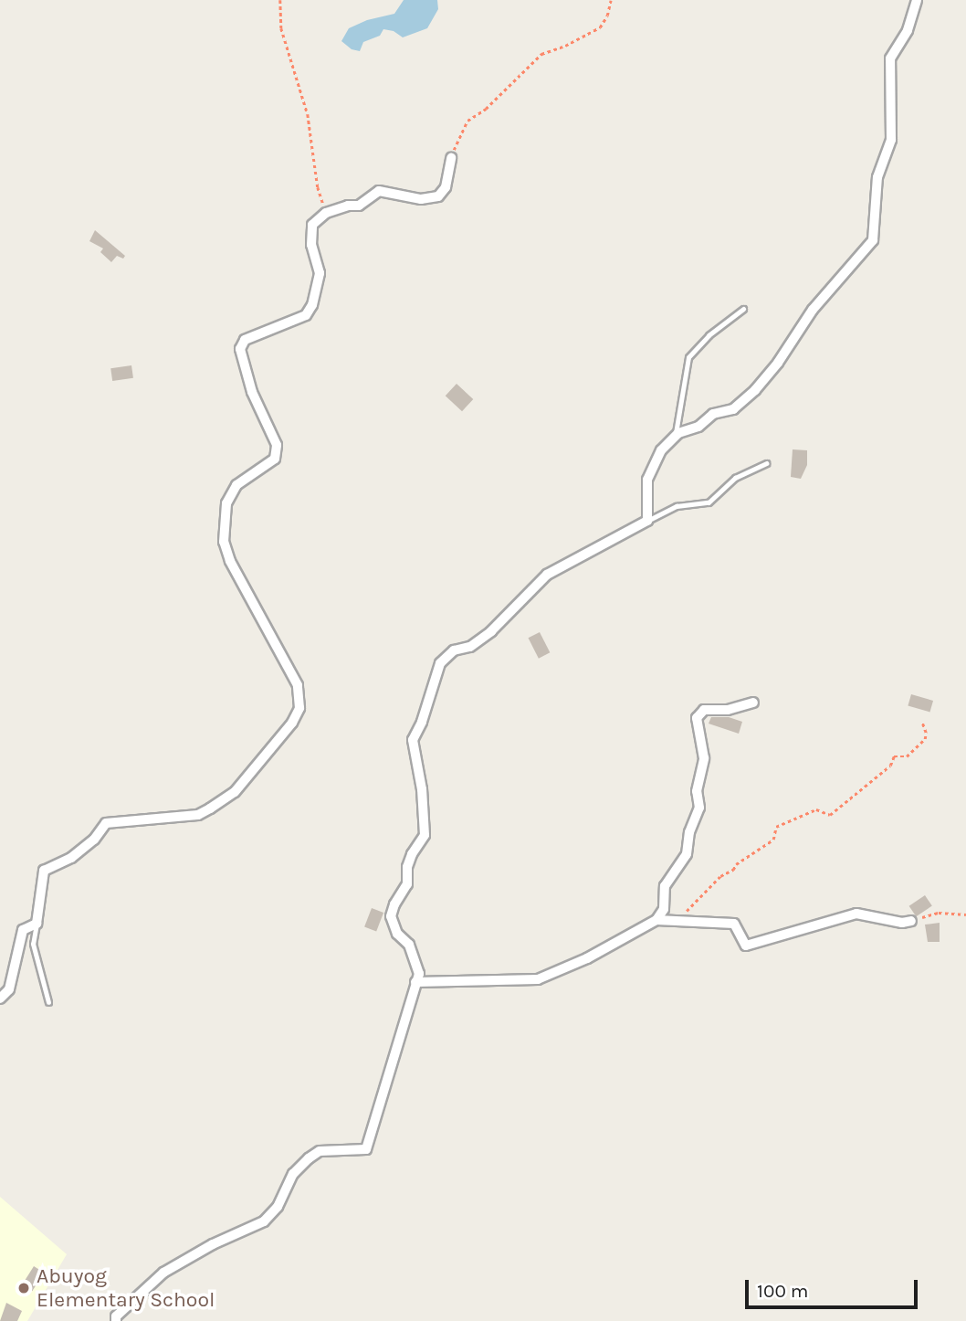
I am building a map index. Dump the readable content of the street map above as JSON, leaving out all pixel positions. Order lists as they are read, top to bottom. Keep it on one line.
{"places":["Abuyog Elementary School"],"scale_bar":"100 m"}
